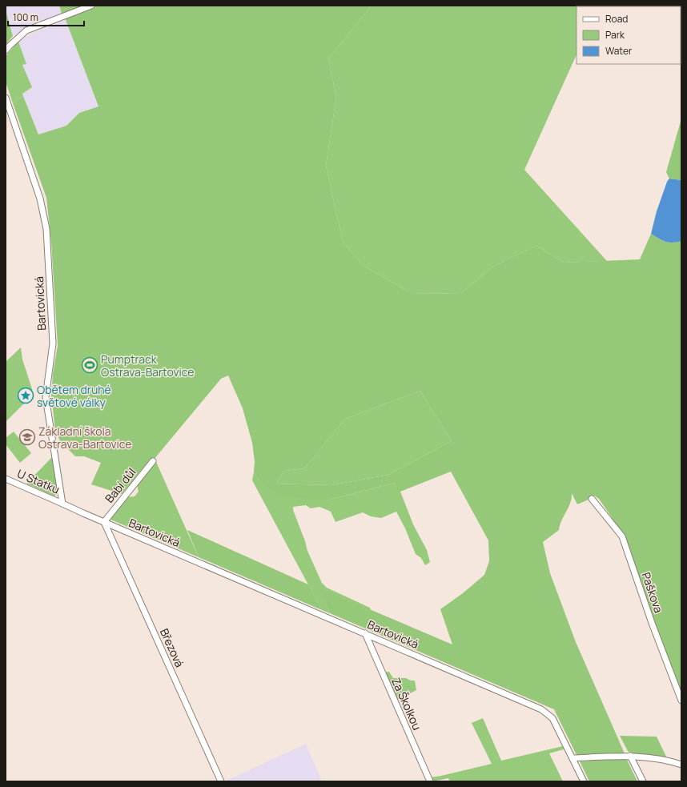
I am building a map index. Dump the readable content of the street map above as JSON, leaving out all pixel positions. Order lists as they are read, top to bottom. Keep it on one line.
{"streets":{"street":["Bartovická","U Statku","Babí důl","Paškova","Březová","Za Školkou"]},"crossings":[["Bartovická","U Statku"],["Bartovická","Babí důl"],["Bartovická","Březová"],["Bartovická","Za Školkou"],["Babí důl","Březová"]],"places":{"sports":["Pumptrack Ostrava-Bartovice"],"place":["Obětem druhé světové války"],"school or university":["Základní škola Ostrava-Bartovice"]},"legend":["Road","Park","Water"],"scale_bar":"100 m"}
